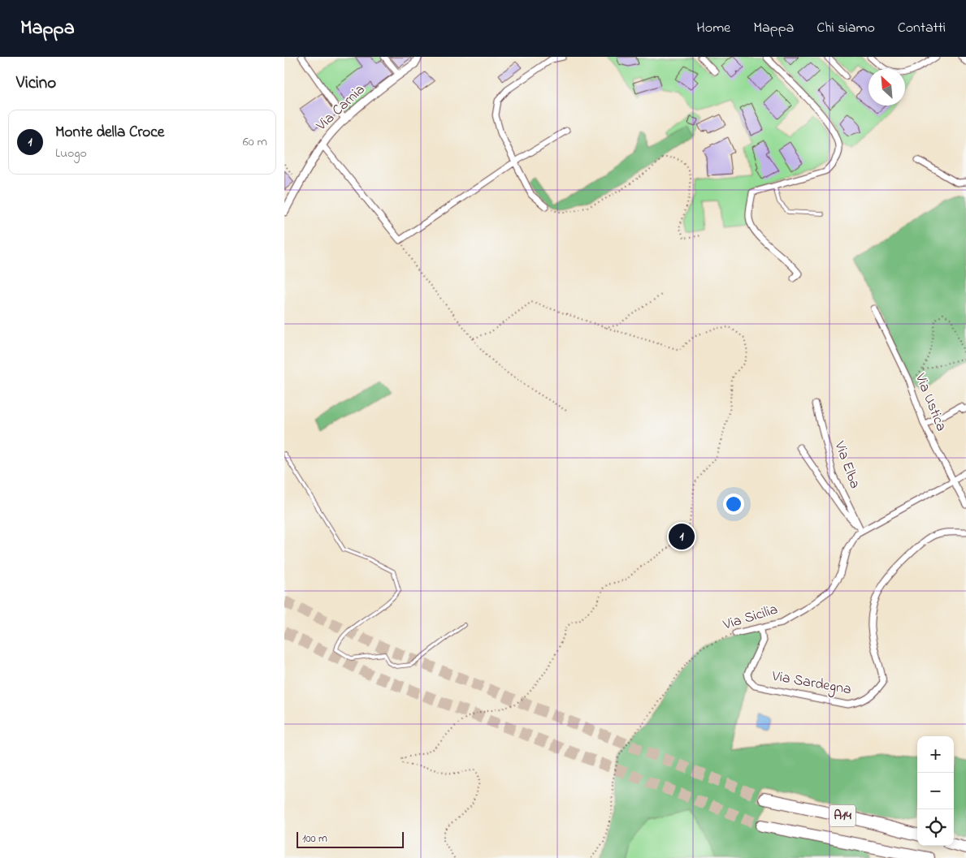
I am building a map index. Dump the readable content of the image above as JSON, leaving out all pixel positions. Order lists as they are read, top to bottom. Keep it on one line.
{"streets":{"highway":["A14"],"street":["Via Carnia","Via Ustica","Via Elba","Via Sicilia","Via Sardegna"]},"crossings":[["Via Ustica","Via Sicilia"],["Via Elba","Via Sicilia"],["Via Sicilia","Via Sardegna"]],"scale_bar":"100 m","north":"top left","page":{"header":"Mappa","nav":["Home","Mappa","Chi siamo","Contatti"],"heading":"Vicino","list":[{"mark":"1","name":"Monte della Croce","note":"Luogo","value":"60 m"}],"pins":"1","map_buttons":["+","−"],"scale":"100 m"}}
